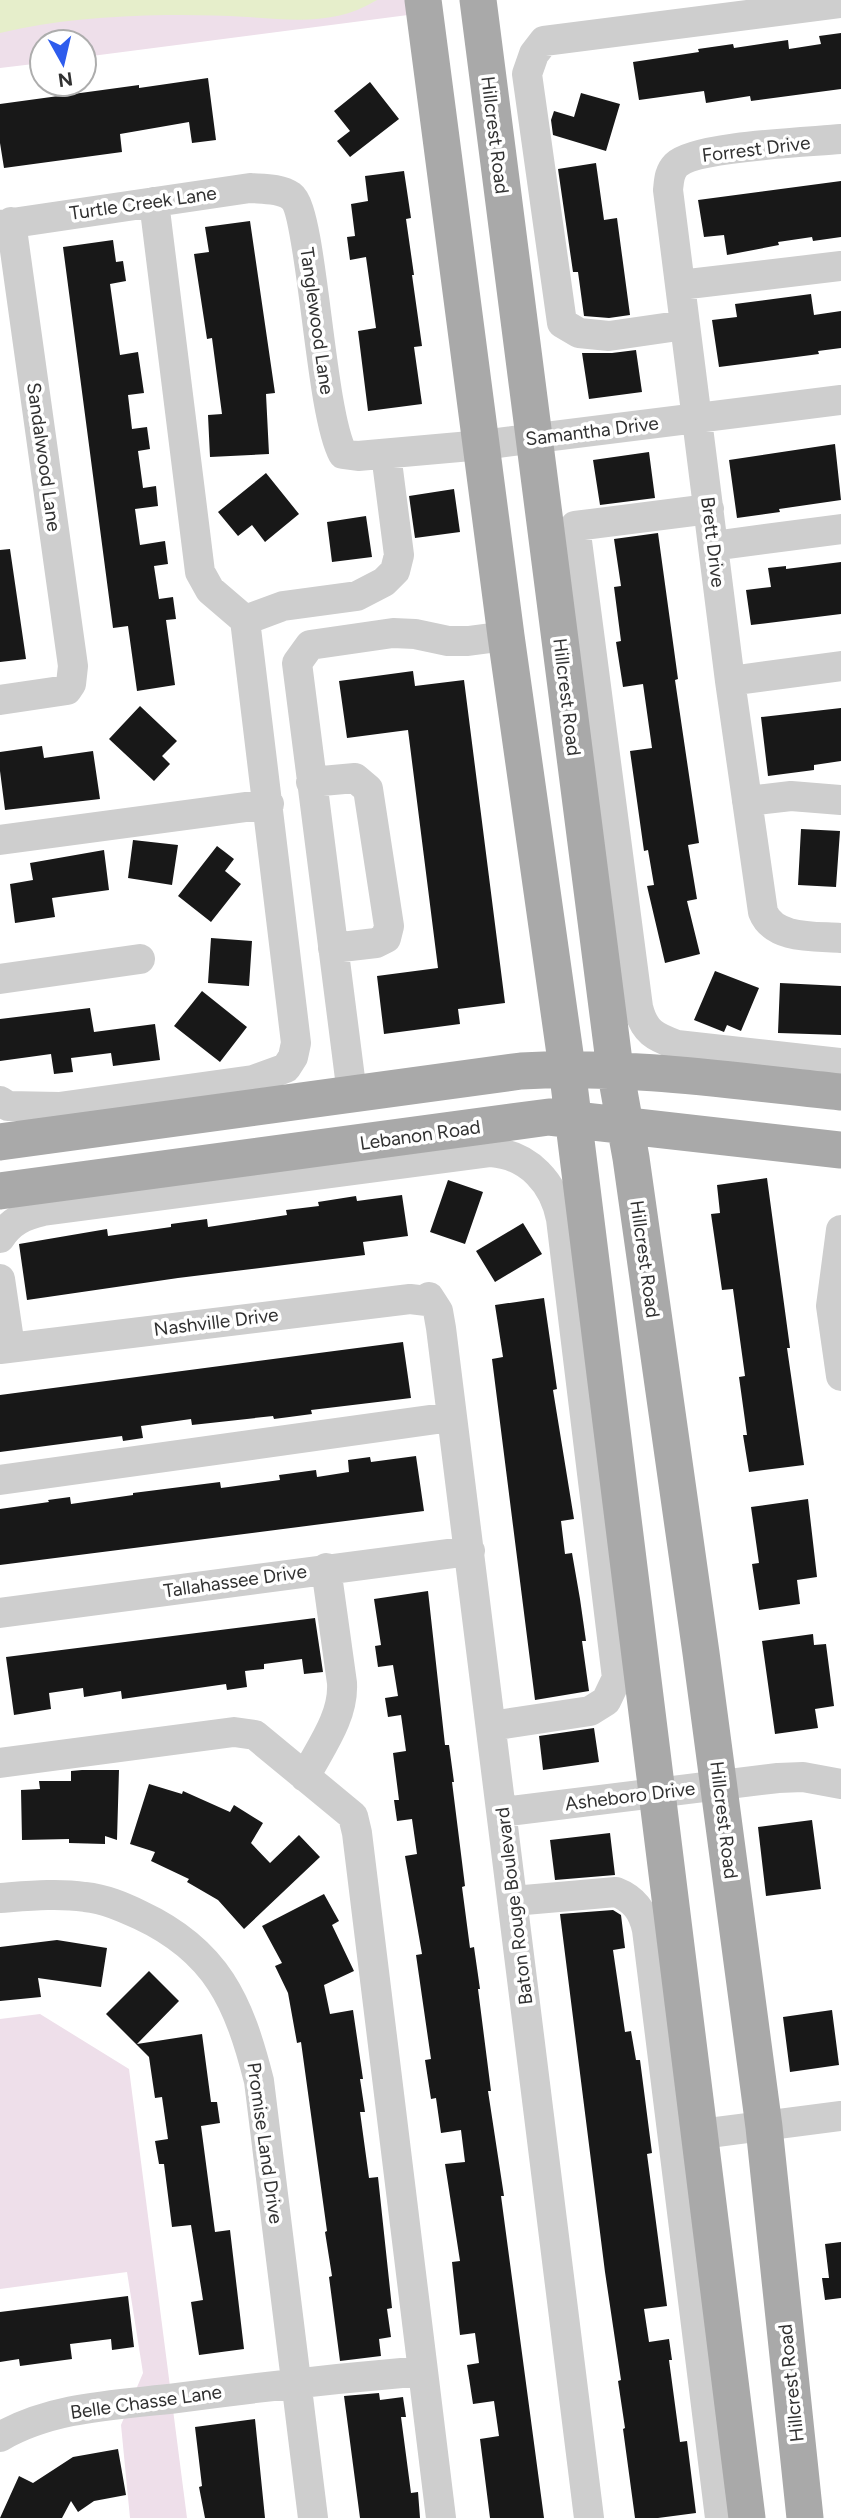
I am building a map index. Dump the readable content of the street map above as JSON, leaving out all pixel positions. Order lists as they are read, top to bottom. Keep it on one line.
{"streets":{"main road":["Hillcrest Road","Lebanon Road"],"street":["Forrest Drive","Turtle Creek Lane","Tanglewood Lane","Samantha Drive","Sandalwood Lane","Brett Drive","Nashville Drive","Tallahassee Drive","Asheboro Drive","Baton Rouge Boulevard","Promise Land Drive","Belle Chasse Lane"]},"crossings":[["Hillcrest Road","Samantha Drive"],["Hillcrest Road","Lebanon Road"],["Hillcrest Road","Asheboro Drive"],["Forrest Drive","Brett Drive"],["Turtle Creek Lane","Tanglewood Lane"],["Turtle Creek Lane","Sandalwood Lane"],["Tanglewood Lane","Samantha Drive"],["Samantha Drive","Brett Drive"],["Nashville Drive","Baton Rouge Boulevard"],["Tallahassee Drive","Baton Rouge Boulevard"],["Asheboro Drive","Baton Rouge Boulevard"],["Promise Land Drive","Belle Chasse Lane"]],"north":"bottom"}
